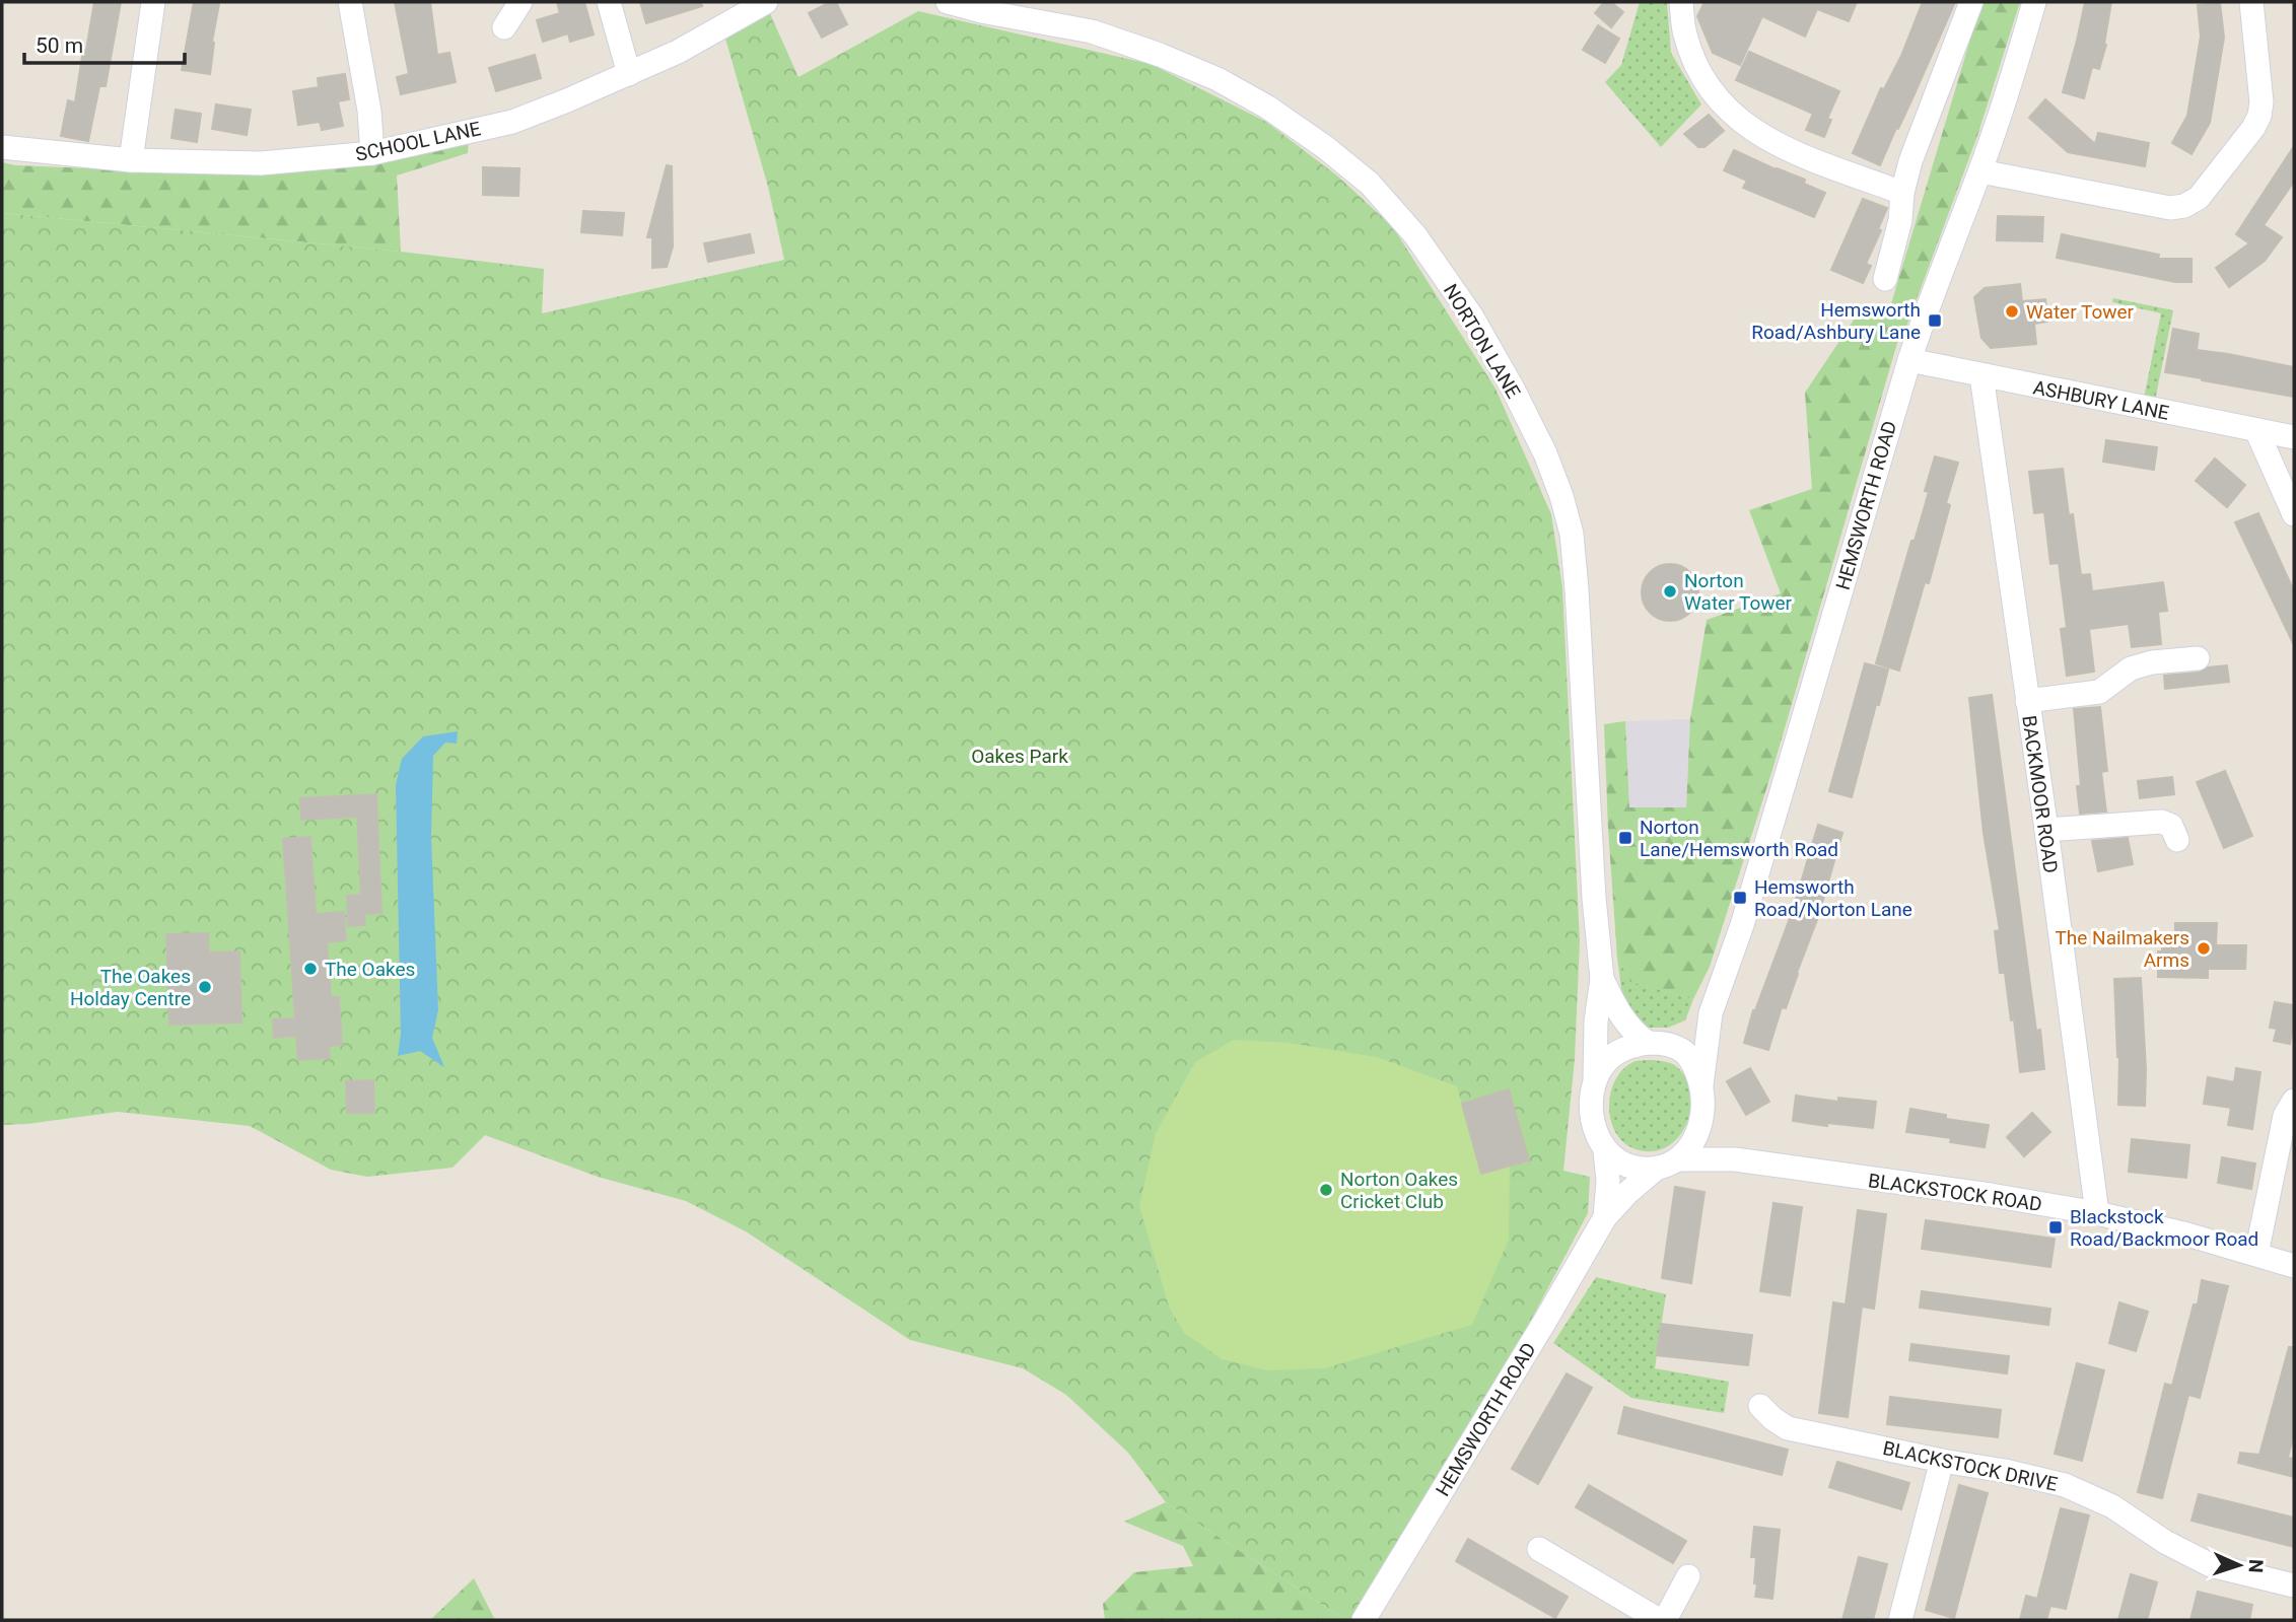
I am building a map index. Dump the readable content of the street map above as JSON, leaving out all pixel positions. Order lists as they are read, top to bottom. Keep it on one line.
{"streets":{"street":["SCHOOL LANE","NORTON LANE","ASHBURY LANE","HEMSWORTH ROAD","BACKMOOR ROAD","BLACKSTOCK ROAD","BLACKSTOCK DRIVE"]},"crossings":[["NORTON LANE","HEMSWORTH ROAD"],["NORTON LANE","BLACKSTOCK ROAD"],["ASHBURY LANE","HEMSWORTH ROAD"],["ASHBURY LANE","BACKMOOR ROAD"],["HEMSWORTH ROAD","BLACKSTOCK ROAD"],["BACKMOOR ROAD","BLACKSTOCK ROAD"]],"parks":["Oakes Park"],"places":{"other":["Water Tower","Norton Water Tower","The Nailmakers Arms","The Oakes","The Oakes Holday Centre","Norton Oakes Cricket Club"],"transit":["Hemsworth Road/Ashbury Lane","Norton Lane/Hemsworth Road","Hemsworth Road/Norton Lane","Blackstock Road/Backmoor Road"]},"scale_bar":"50 m","north":"right"}
